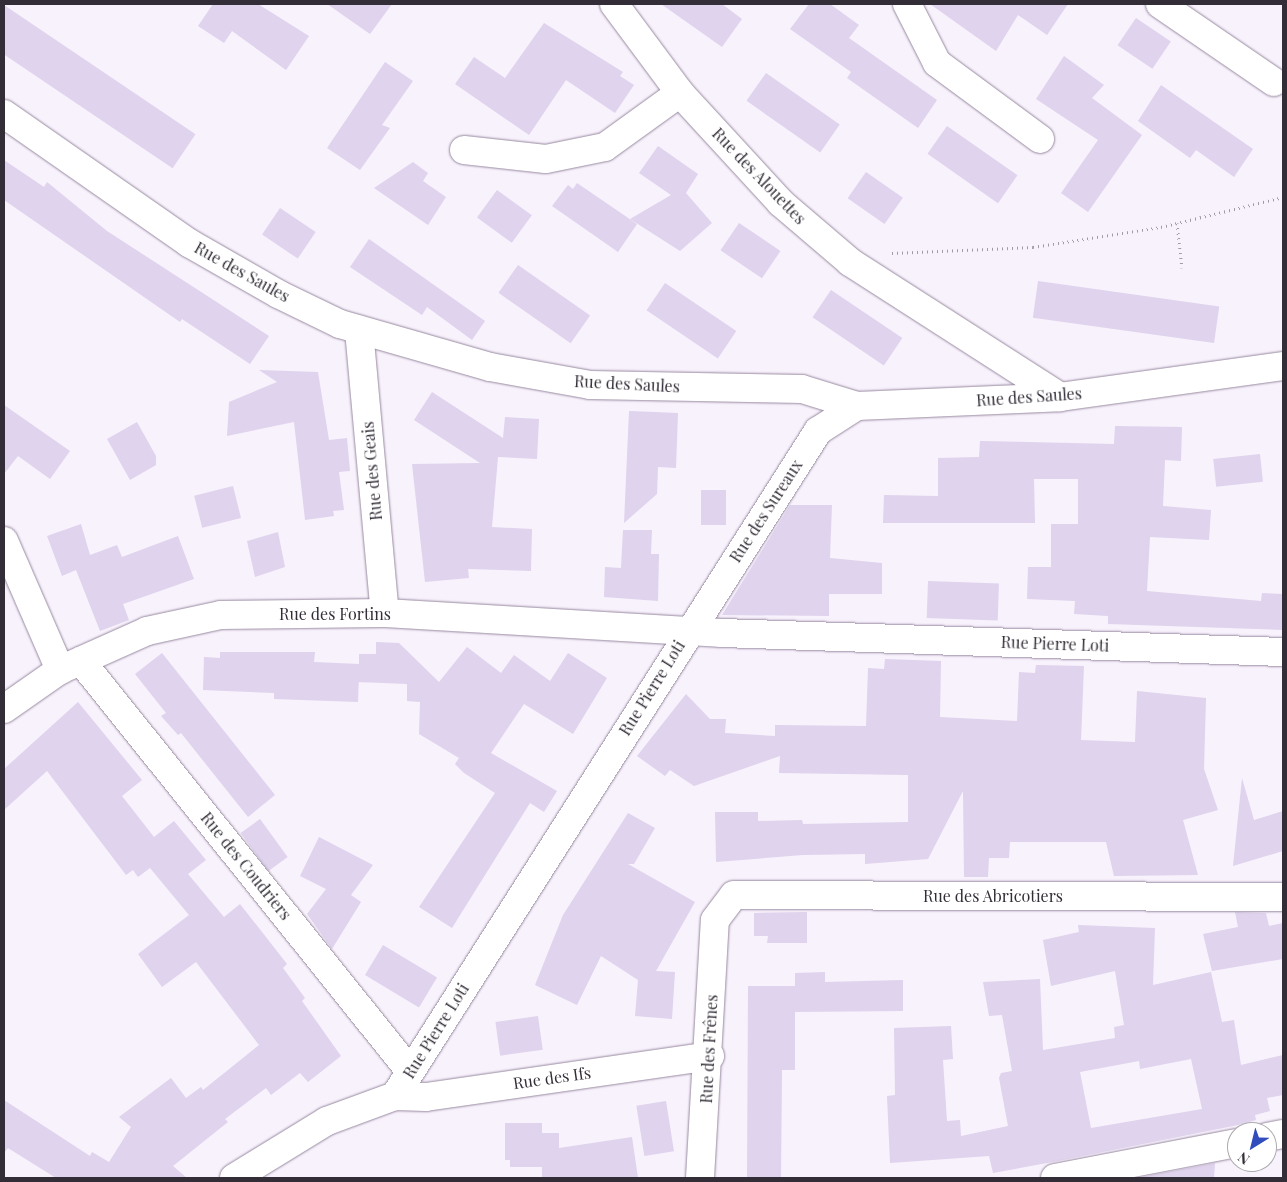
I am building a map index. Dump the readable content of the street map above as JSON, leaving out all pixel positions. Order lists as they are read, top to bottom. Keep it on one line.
{"streets":{"street":["Rue des Alouettes","Rue des Saules","Rue des Geais","Rue des Sureaux","Rue des Fortins","Rue Pierre Loti","Rue des Coudriers","Rue des Abricotiers","Rue des Frênes","Rue des Ifs"]},"crossings":[["Rue des Alouettes","Rue des Saules"],["Rue des Saules","Rue des Geais"],["Rue des Saules","Rue des Sureaux"],["Rue des Geais","Rue des Fortins"],["Rue des Sureaux","Rue des Fortins"],["Rue des Sureaux","Rue Pierre Loti"],["Rue des Fortins","Rue Pierre Loti"],["Rue des Fortins","Rue des Coudriers"],["Rue Pierre Loti","Rue des Coudriers"],["Rue Pierre Loti","Rue des Ifs"],["Rue des Abricotiers","Rue des Frênes"],["Rue des Frênes","Rue des Ifs"]],"north":"bottom left"}
